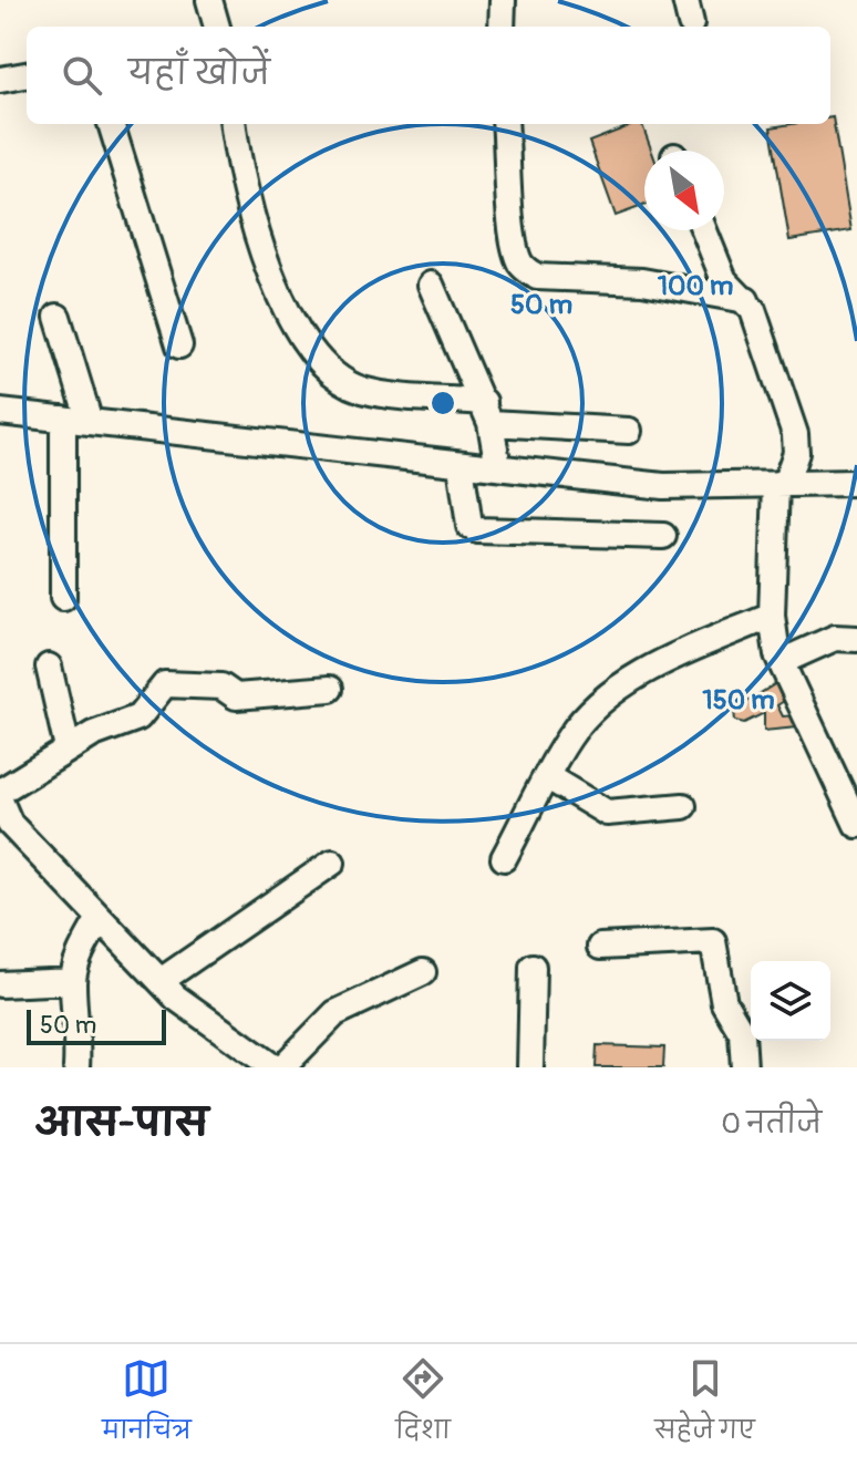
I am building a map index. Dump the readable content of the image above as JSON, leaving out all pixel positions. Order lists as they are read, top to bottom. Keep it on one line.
{"scale_bar":"50 m","north":"bottom right","page":{"search":"यहाँ खोजें","scale":"50 m","heading":["आस-पास","0 नतीजे"],"nav":["मानचित्र","दिशा","सहेजे गए"]},"rings":["100 m","50 m","150 m"]}
